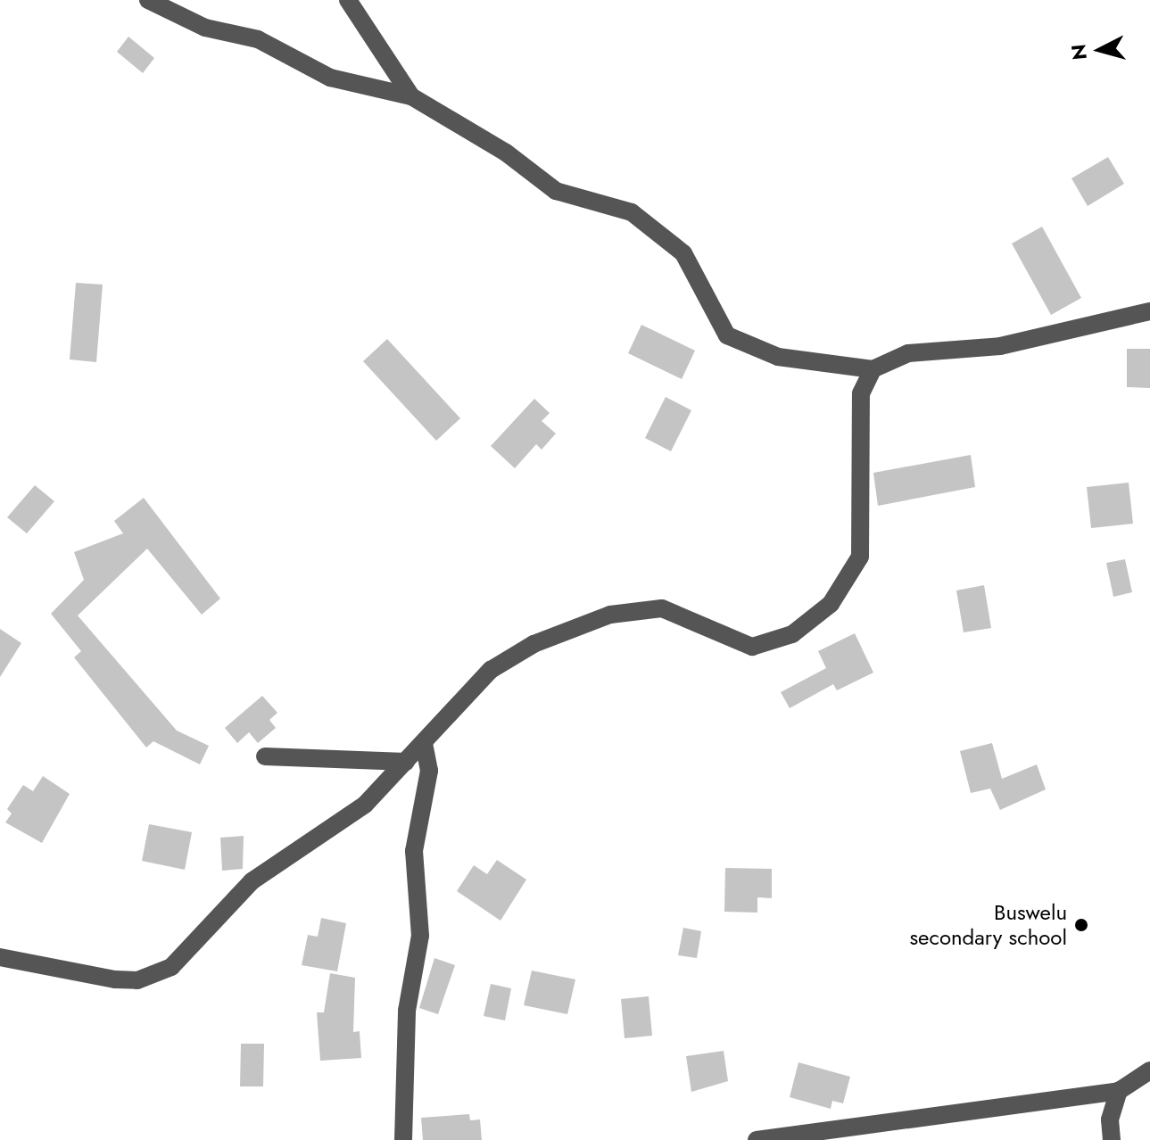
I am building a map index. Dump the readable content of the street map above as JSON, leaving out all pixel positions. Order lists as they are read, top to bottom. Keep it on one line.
{"places":["Buswelu secondary school"],"north":"left"}
